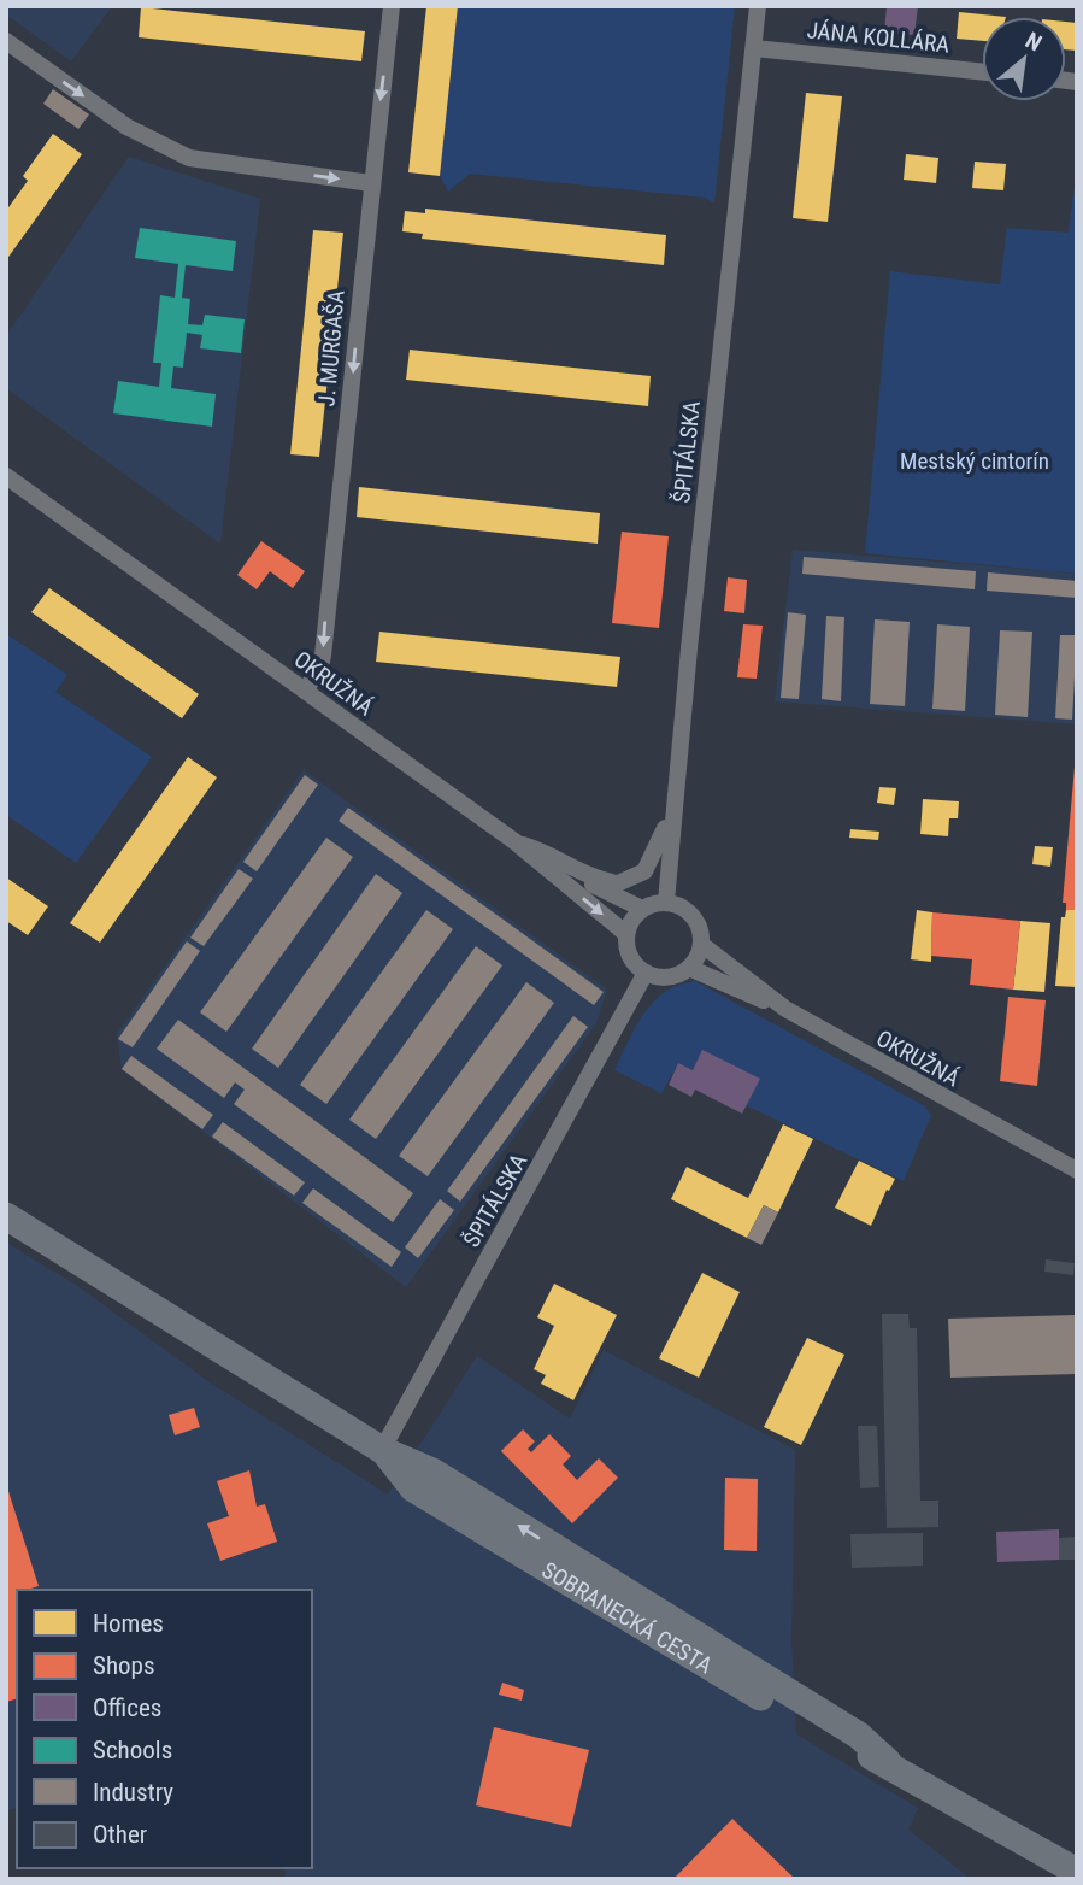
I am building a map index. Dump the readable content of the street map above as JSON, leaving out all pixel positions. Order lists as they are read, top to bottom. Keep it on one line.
{"streets":{"main road":["SOBRANECKÁ CESTA"],"street":["JÁNA KOLLÁRA","J. MURGAŠA","ŠPITÁLSKA","OKRUŽNÁ"]},"crossings":[["JÁNA KOLLÁRA","ŠPITÁLSKA"],["J. MURGAŠA","OKRUŽNÁ"],["ŠPITÁLSKA","OKRUŽNÁ"],["ŠPITÁLSKA","SOBRANECKÁ CESTA"]],"one_way":["J. MURGAŠA"],"parks":["Mestský cintorín"],"legend":["Homes","Shops","Offices","Schools","Industry","Other"],"north":"top right"}
